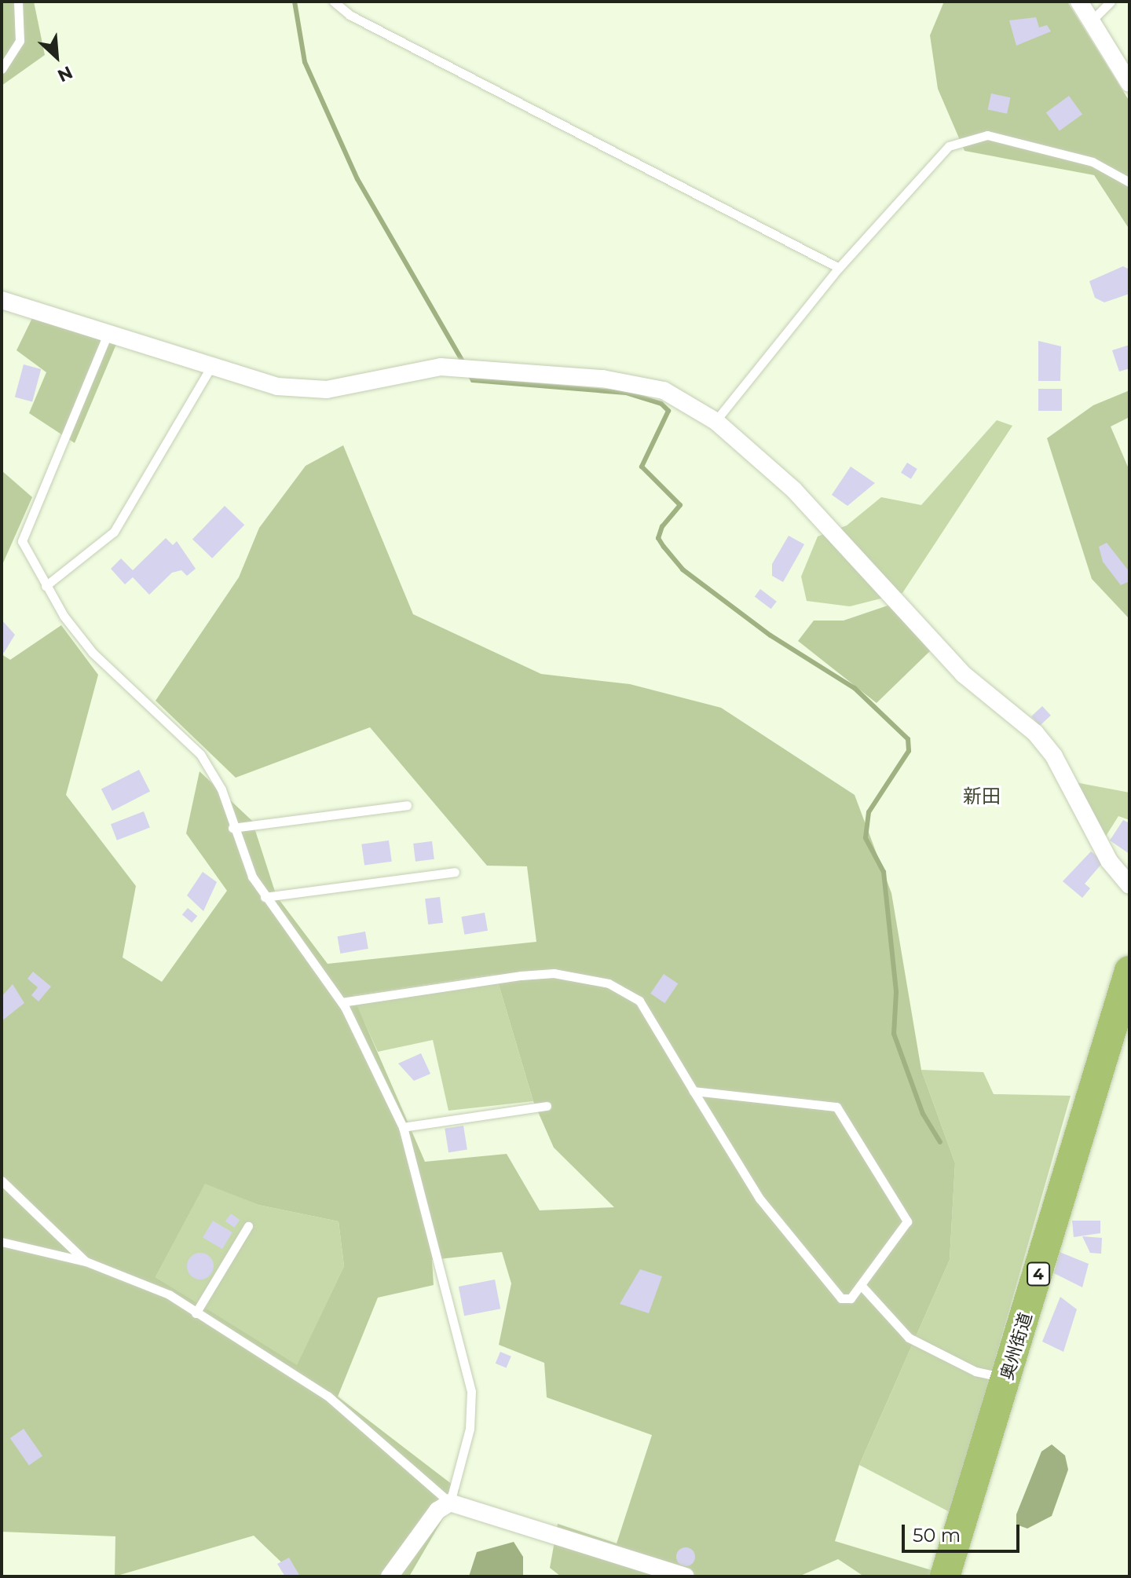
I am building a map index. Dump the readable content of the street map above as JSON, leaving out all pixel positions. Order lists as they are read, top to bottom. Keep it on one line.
{"streets":{"highway":["4","奥州街道"]},"districts":["新田"],"scale_bar":"50 m","north":"bottom right"}
